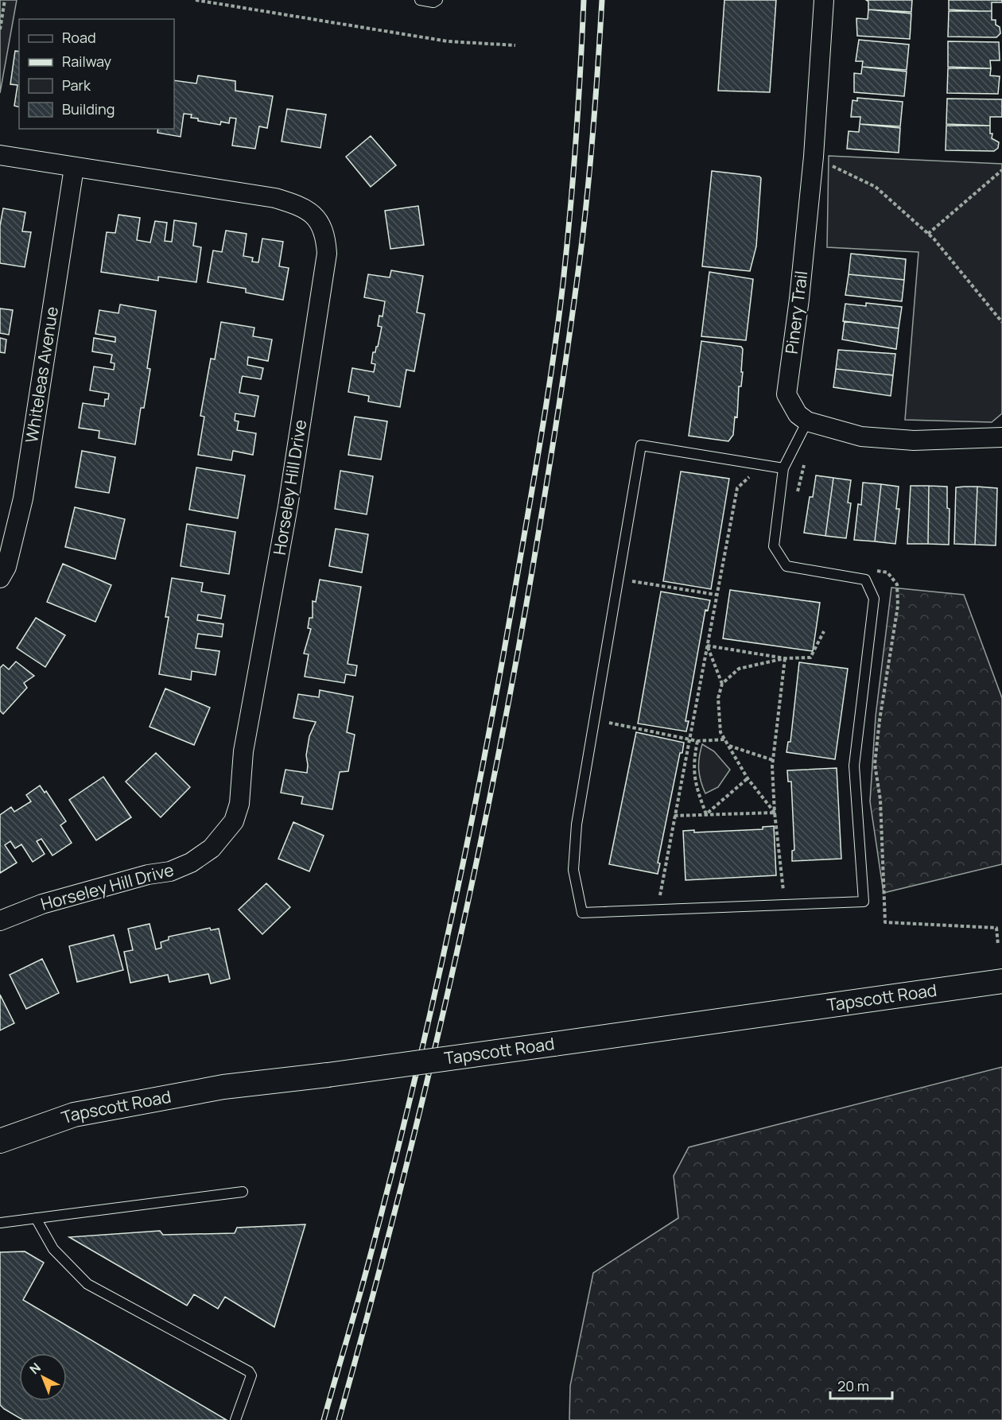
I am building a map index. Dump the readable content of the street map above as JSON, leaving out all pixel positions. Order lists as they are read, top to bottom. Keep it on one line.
{"streets":{"street":["Pinery Trail","Whiteleas Avenue","Horseley Hill Drive","Tapscott Road"]},"crossings":[["Whiteleas Avenue","Horseley Hill Drive"]],"legend":["Road","Railway","Park","Building"],"scale_bar":"20 m","north":"top left"}
